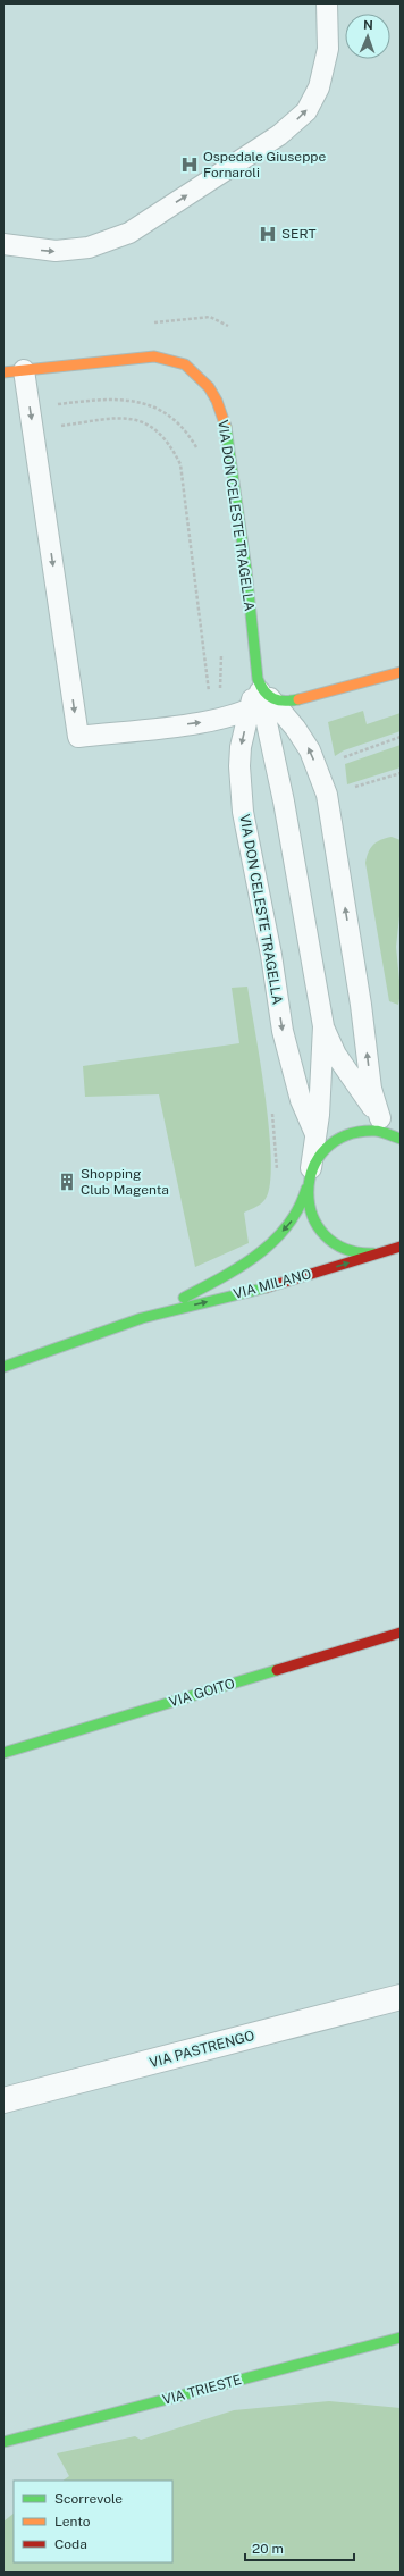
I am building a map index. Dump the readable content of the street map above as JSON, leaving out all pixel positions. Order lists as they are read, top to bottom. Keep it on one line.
{"streets":{"street":["VIA DON CELESTE TRAGELLA","VIA MILANO","VIA GOITO","VIA PASTRENGO","VIA TRIESTE"]},"places":{"hospital":["Ospedale Giuseppe Fornaroli","SERT"],"building":["Shopping Club Magenta"]},"legend":["Scorrevole","Lento","Coda"],"scale_bar":"20 m","north":"top"}
